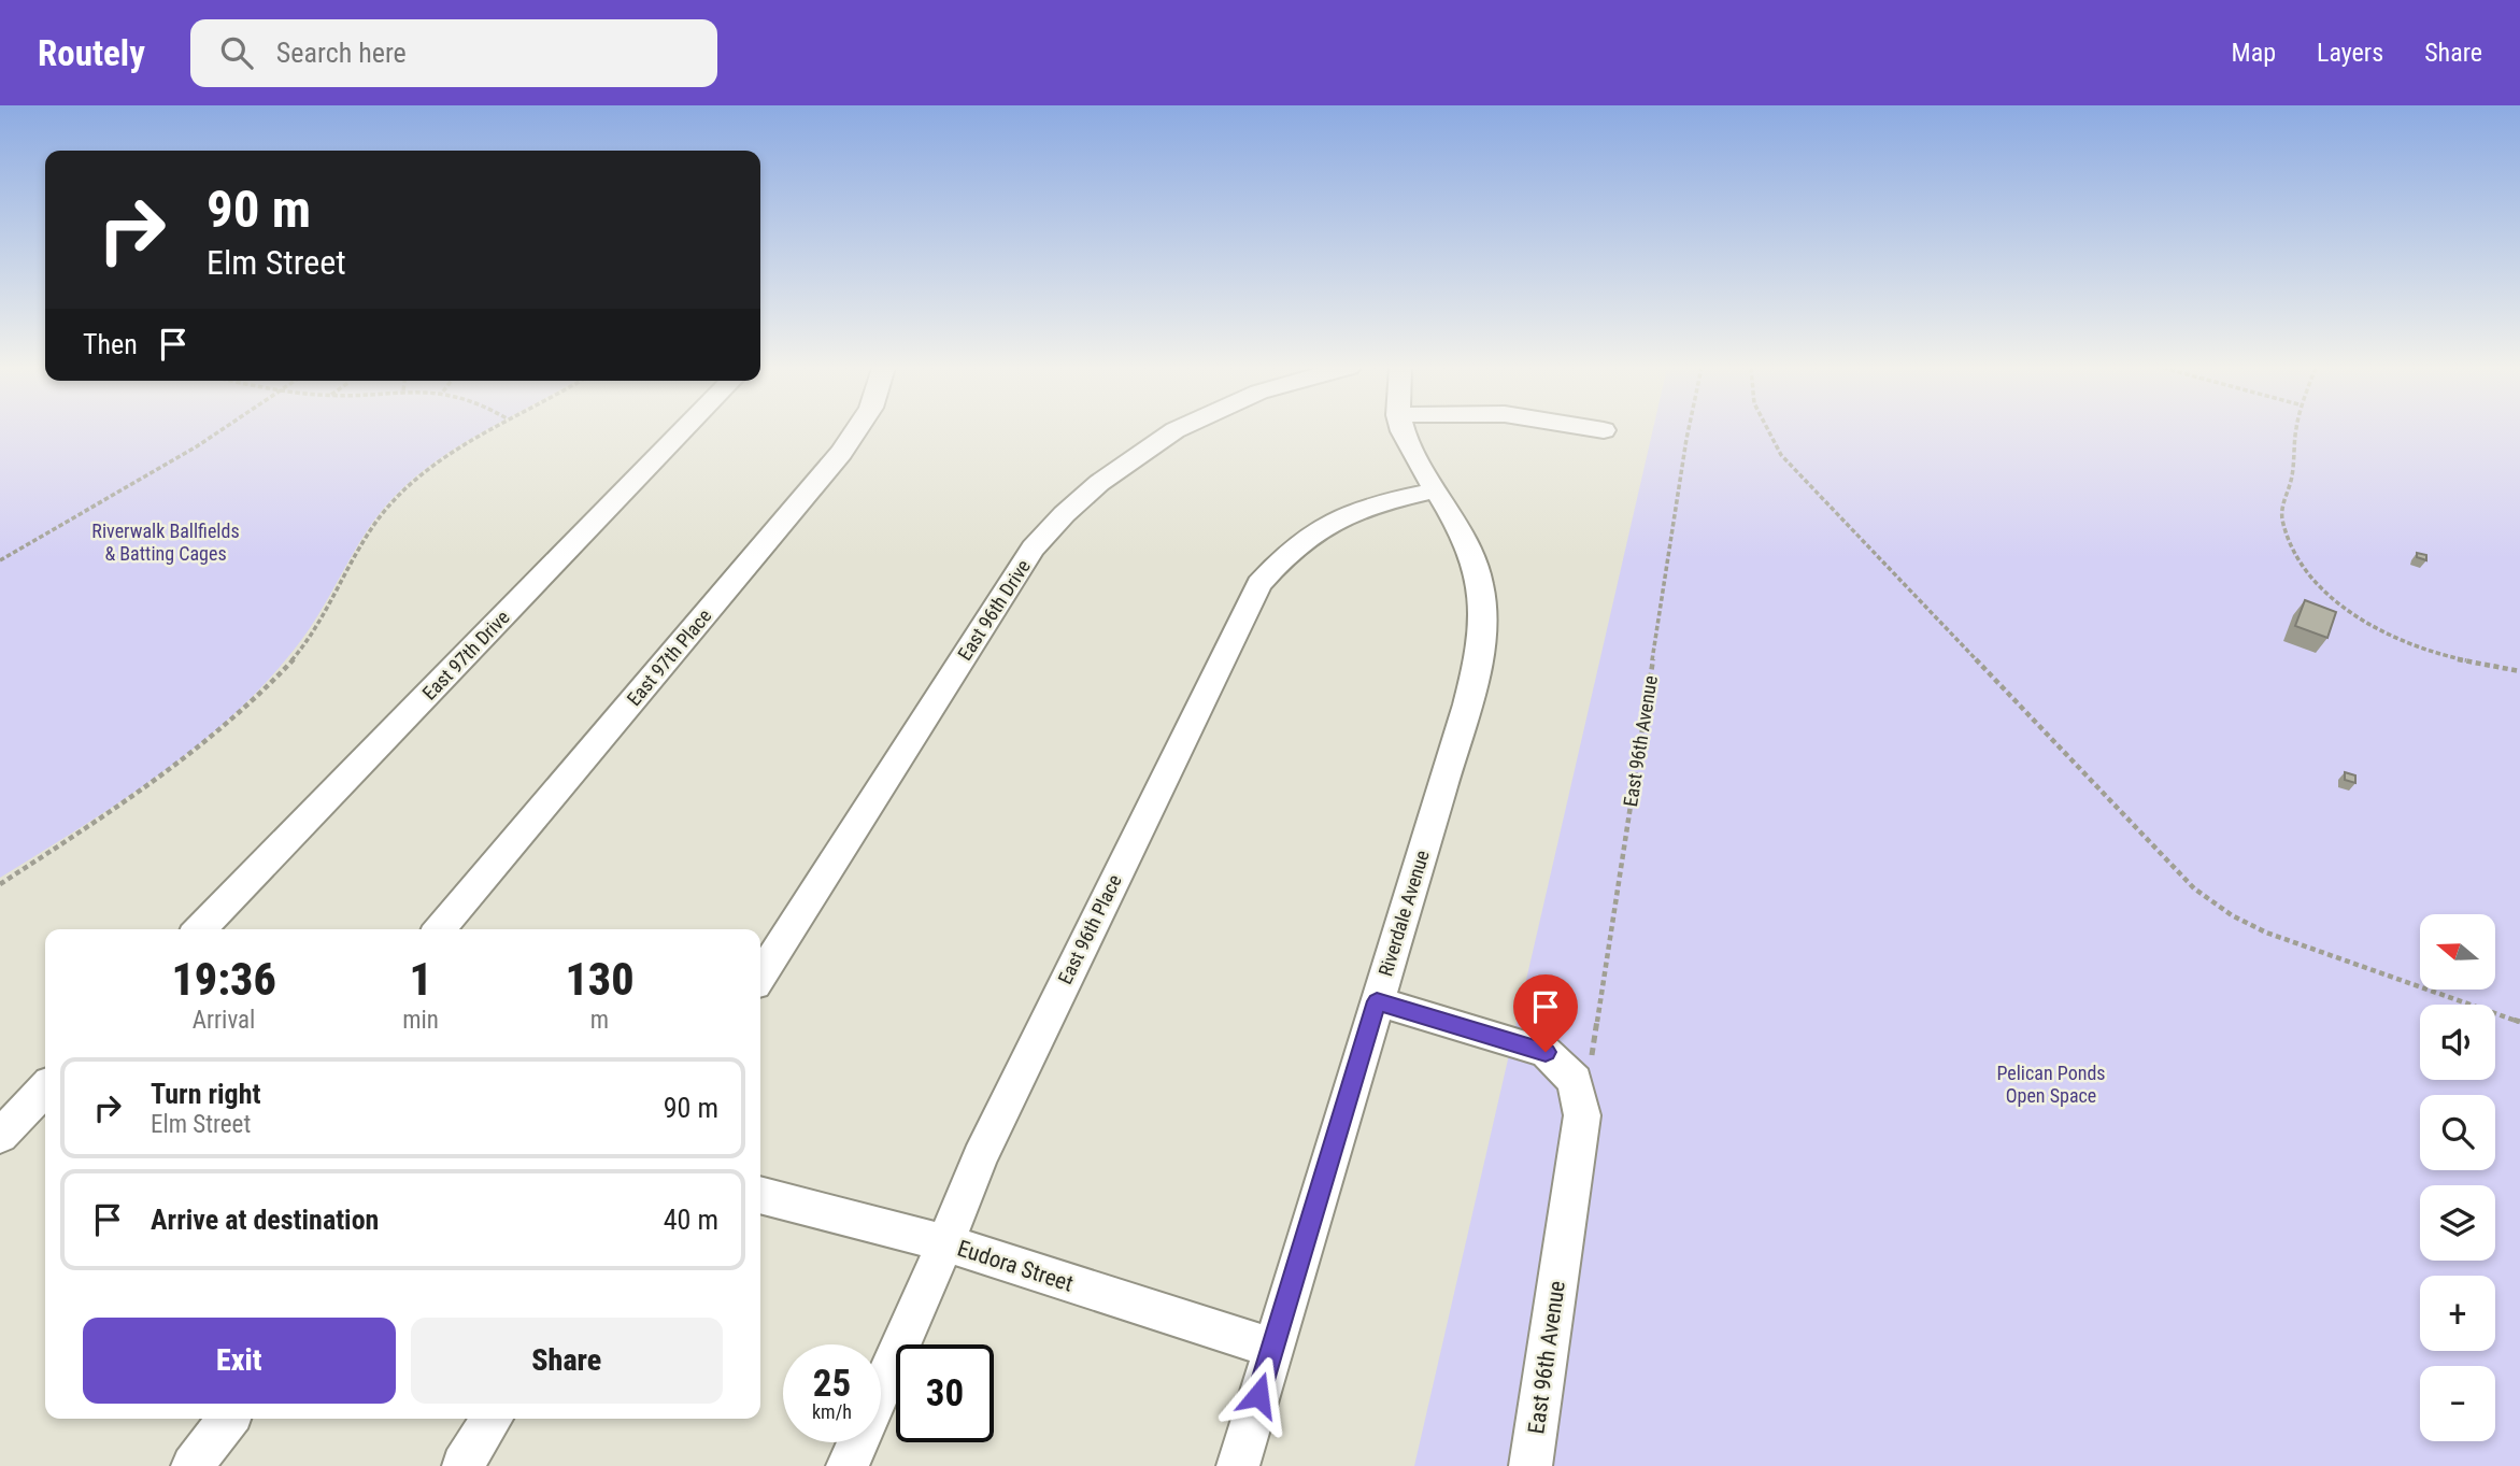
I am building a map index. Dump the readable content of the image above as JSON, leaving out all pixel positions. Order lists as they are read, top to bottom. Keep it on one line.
{"streets":{"street":["East 96th Drive","East 97th Drive","East 97th Place","East 96th Avenue","Riverdale Avenue","East 96th Place","Eudora Street"]},"crossings":[["East 96th Avenue","Riverdale Avenue"],["Riverdale Avenue","East 96th Place"],["Riverdale Avenue","Eudora Street"],["East 96th Place","Eudora Street"]],"parks":["Riverwalk Ballfields & Batting Cages","Pelican Ponds Open Space"],"north":"left","page":{"header":"Routely","search":"Search here","nav":["Map","Layers","Share"],"turn":["90 m","Elm Street"],"then":"Then","map_buttons":["+","−"],"eta":["19:36","Arrival","1","min","130","m"],"list":[{"name":"Turn right","note":"Elm Street","value":"90 m"},{"name":"Arrive at destination","value":"40 m"}],"buttons":["Exit","Share"],"speed":"25 km/h","limit":"30"}}
